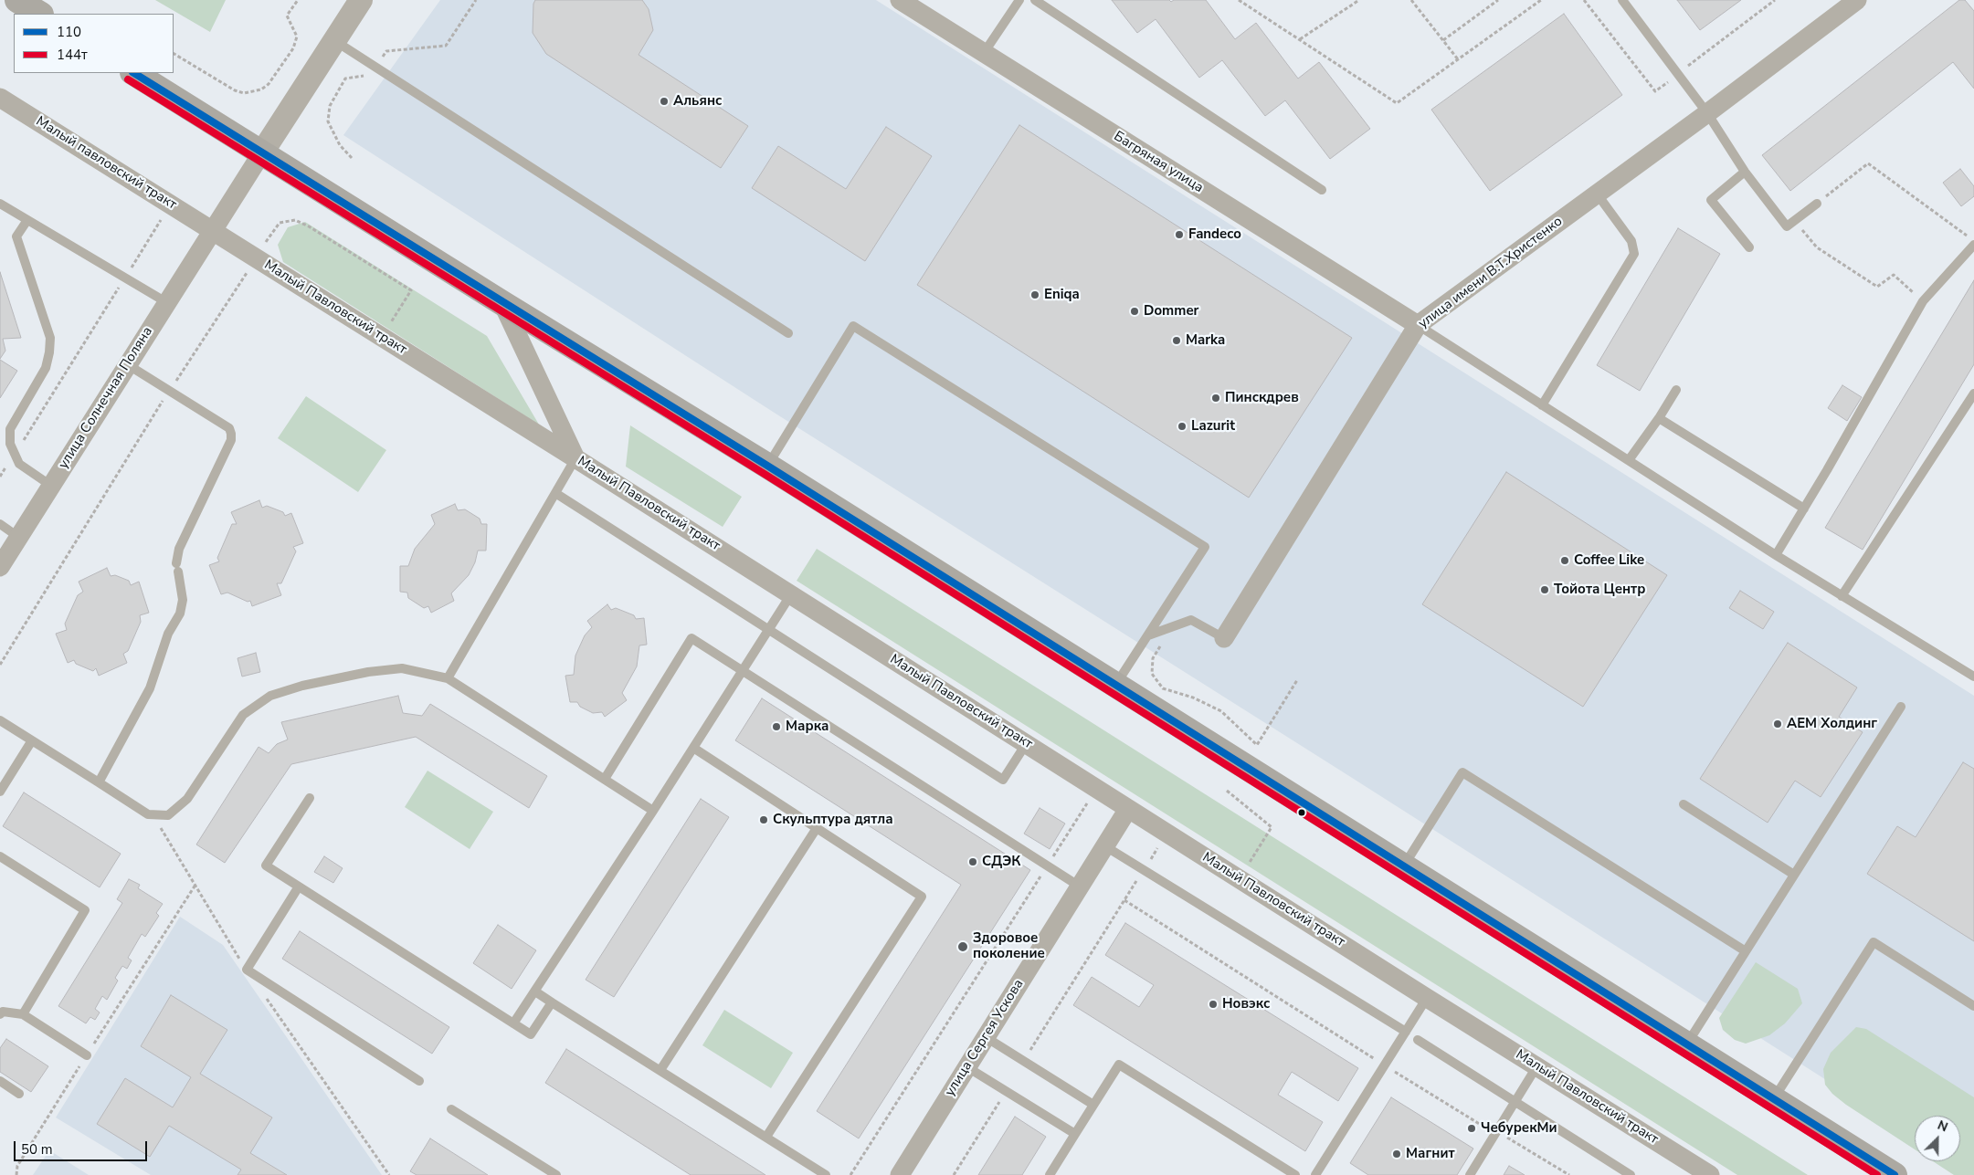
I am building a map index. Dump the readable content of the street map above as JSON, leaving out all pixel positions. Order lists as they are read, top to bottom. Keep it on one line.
{"streets":{"street":["Багряная улица","Малый павловский тракт","улица имени В.Т.Христенко","Малый Павловский тракт","улица Солнечная Поляна","улица Сергея Ускова"]},"crossings":[["Багряная улица","улица имени В.Т.Христенко"],["Малый павловский тракт","Малый Павловский тракт"],["Малый павловский тракт","улица Солнечная Поляна"],["Малый Павловский тракт","улица Солнечная Поляна"],["Малый Павловский тракт","улица Сергея Ускова"]],"places":["Альянс","Fandeco","Eniqa","Dommer","Marka","Пинскдрев","Lazurit","Coffee Like","Тойота Центр","АЕМ Холдинг","Марка","Скульптура дятла","СДЭК","Здоровое поколение","Новэкс","ЧебурекМи","Магнит"],"lines":["transit line 110","transit line 144т"],"legend":["110","144т"],"scale_bar":"50 m","north":"top right"}
